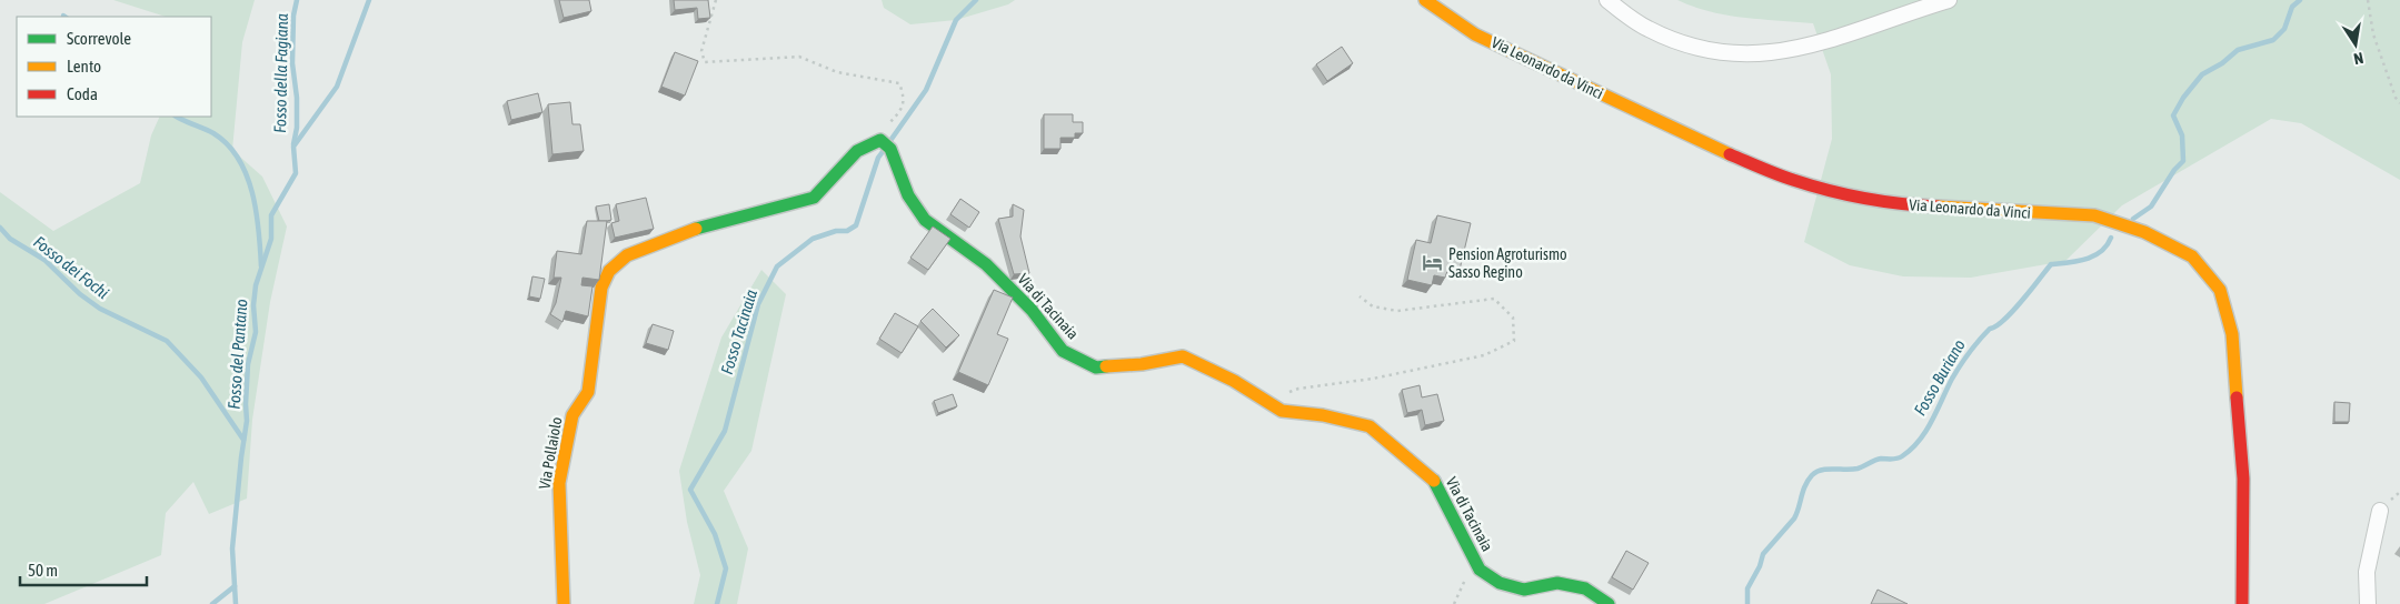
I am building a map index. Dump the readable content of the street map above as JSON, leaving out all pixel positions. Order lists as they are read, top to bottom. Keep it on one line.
{"streets":{"street":["Via Leonardo da Vinci","Via di Tacinaia","Via Pollaiolo"]},"crossings":[["Via di Tacinaia","Via Pollaiolo"]],"water":["Fosso della Fagiana","Fosso dei Fochi","Fosso Tacinaia","Fosso del Pantano","Fosso Buriano"],"places":{"hotel":["Pension Agroturismo Sasso Regino"]},"legend":["Scorrevole","Lento","Coda"],"scale_bar":"50 m","north":"bottom"}
